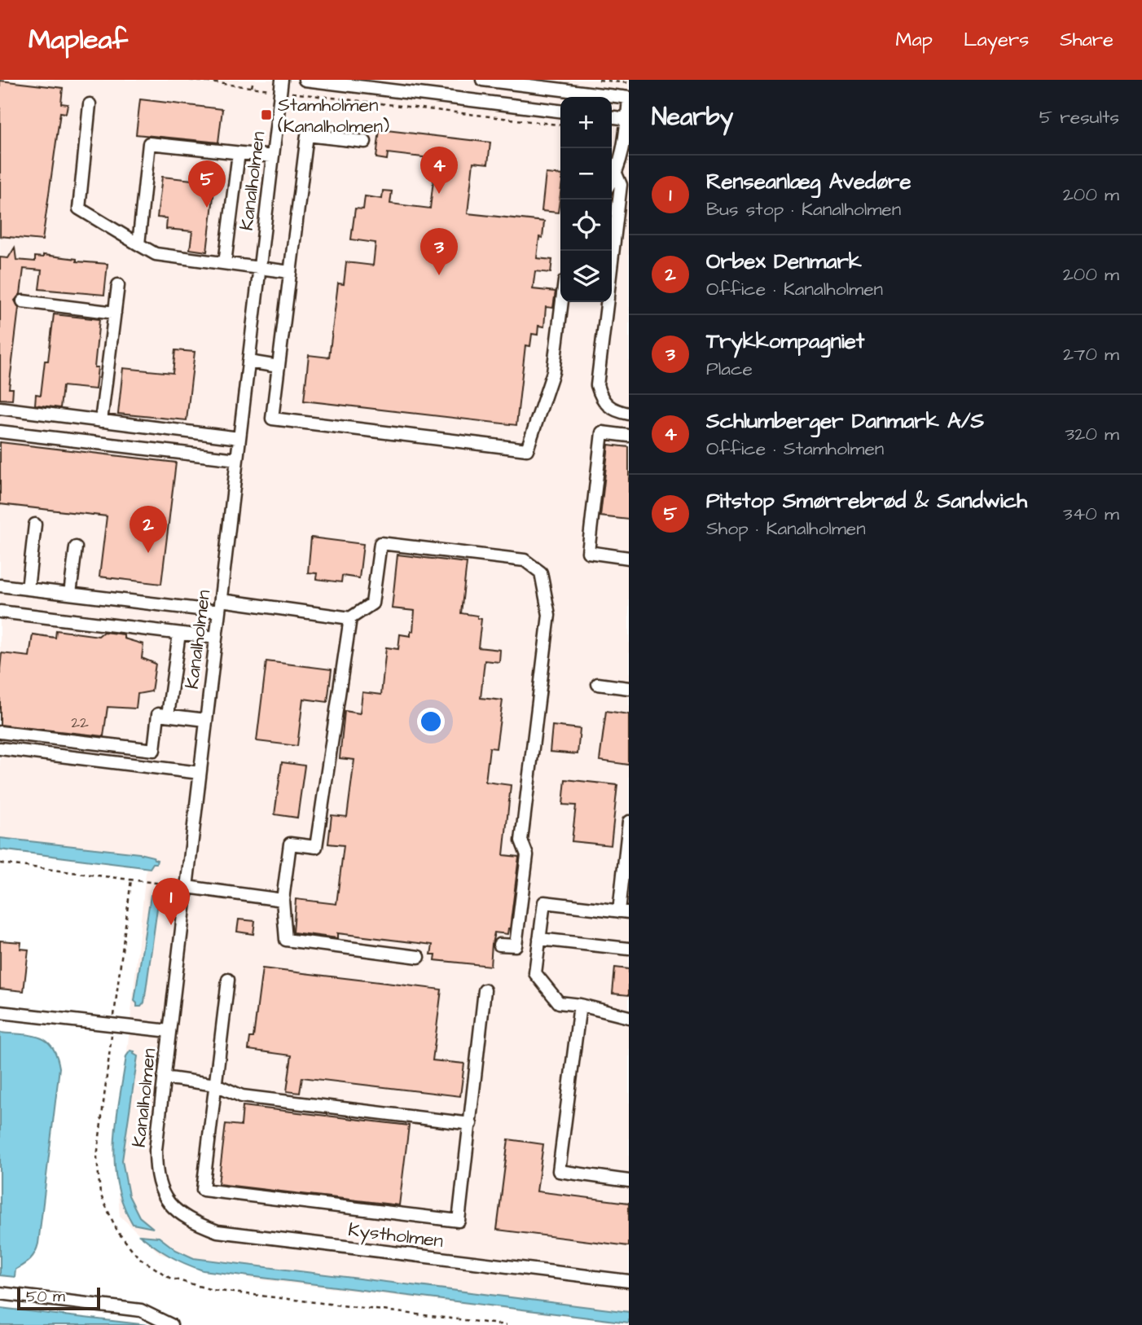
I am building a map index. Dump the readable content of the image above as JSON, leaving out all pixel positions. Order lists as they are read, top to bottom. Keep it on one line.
{"streets":{"street":["Kanalholmen","Kystholmen"]},"crossings":[["Kanalholmen","Kystholmen"]],"places":{"transit":["Stamholmen (Kanalholmen)"]},"house_numbers":["22"],"scale_bar":"50 m","page":{"header":"Mapleaf","nav":["Map","Layers","Share"],"heading":["Nearby","5 results"],"map_buttons":["+","−"],"pins":["4","5","3","2","1"],"list":[{"mark":"1","name":"Renseanlæg Avedøre","note":"Bus stop · Kanalholmen","value":"200 m"},{"mark":"2","name":"Orbex Denmark","note":"Office · Kanalholmen","value":"200 m"},{"mark":"3","name":"Trykkompagniet","note":"Place","value":"270 m"},{"mark":"4","name":"Schlumberger Danmark A/S","note":"Office · Stamholmen","value":"320 m"},{"mark":"5","name":"Pitstop Smørrebrød & Sandwich","note":"Shop · Kanalholmen","value":"340 m"}],"scale":"50 m"}}
